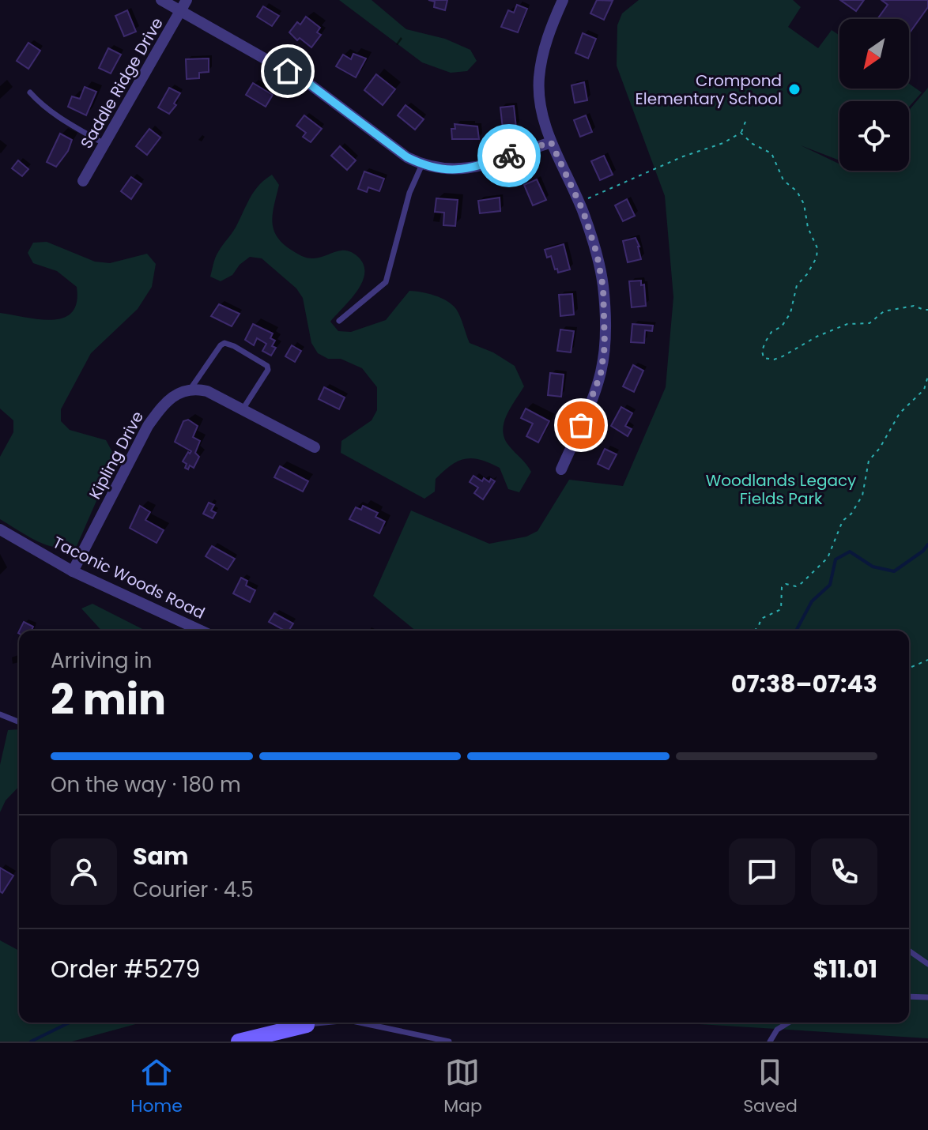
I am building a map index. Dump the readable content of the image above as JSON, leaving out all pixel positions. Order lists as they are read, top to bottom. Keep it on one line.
{"streets":{"street":["Saddle Ridge Drive","Kipling Drive","Taconic Woods Road"]},"crossings":[["Kipling Drive","Taconic Woods Road"]],"parks":["Woodlands Legacy Fields Park"],"places":["Crompond Elementary School"],"north":"bottom left","page":{"heading":["2 min","Arriving in","07:38–07:43"],"panel":["Sam","Courier · 4.5","Order #5279","$11.01"],"bar":"On the way · 180 m","tabs":["Home","Map","Saved"]}}
